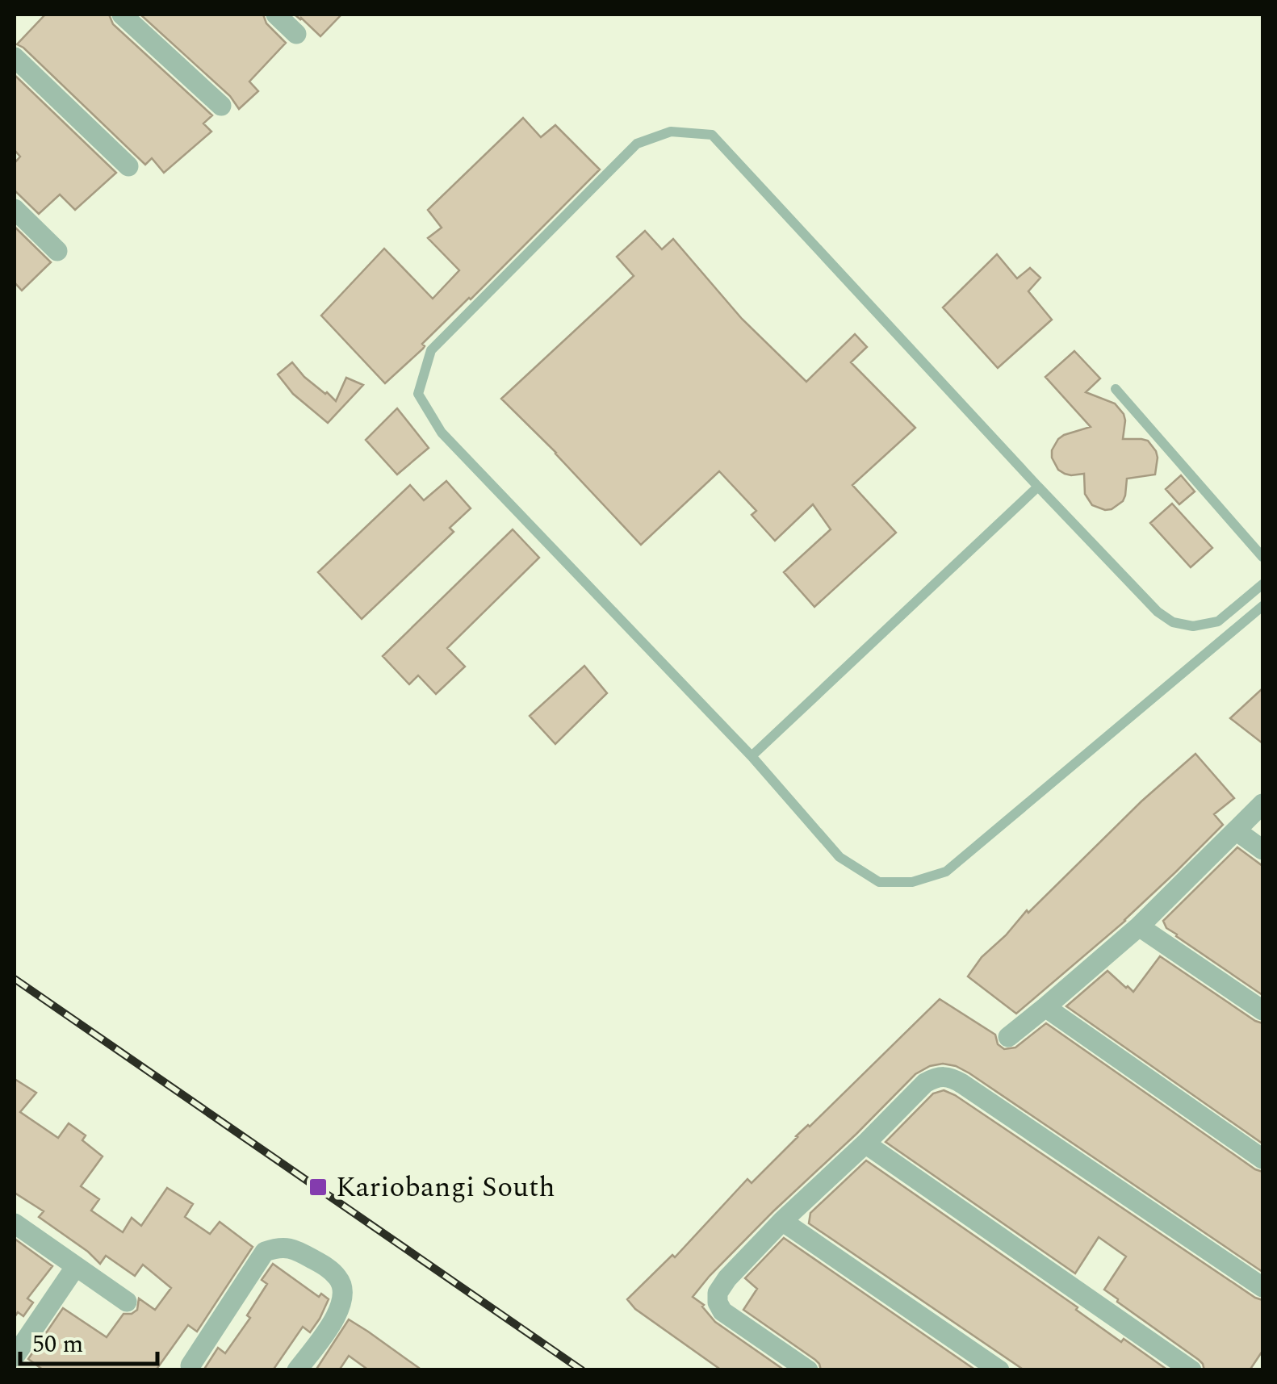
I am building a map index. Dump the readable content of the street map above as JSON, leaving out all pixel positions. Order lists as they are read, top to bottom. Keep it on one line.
{"places":{"transit":["Kariobangi South"]},"scale_bar":"50 m"}
